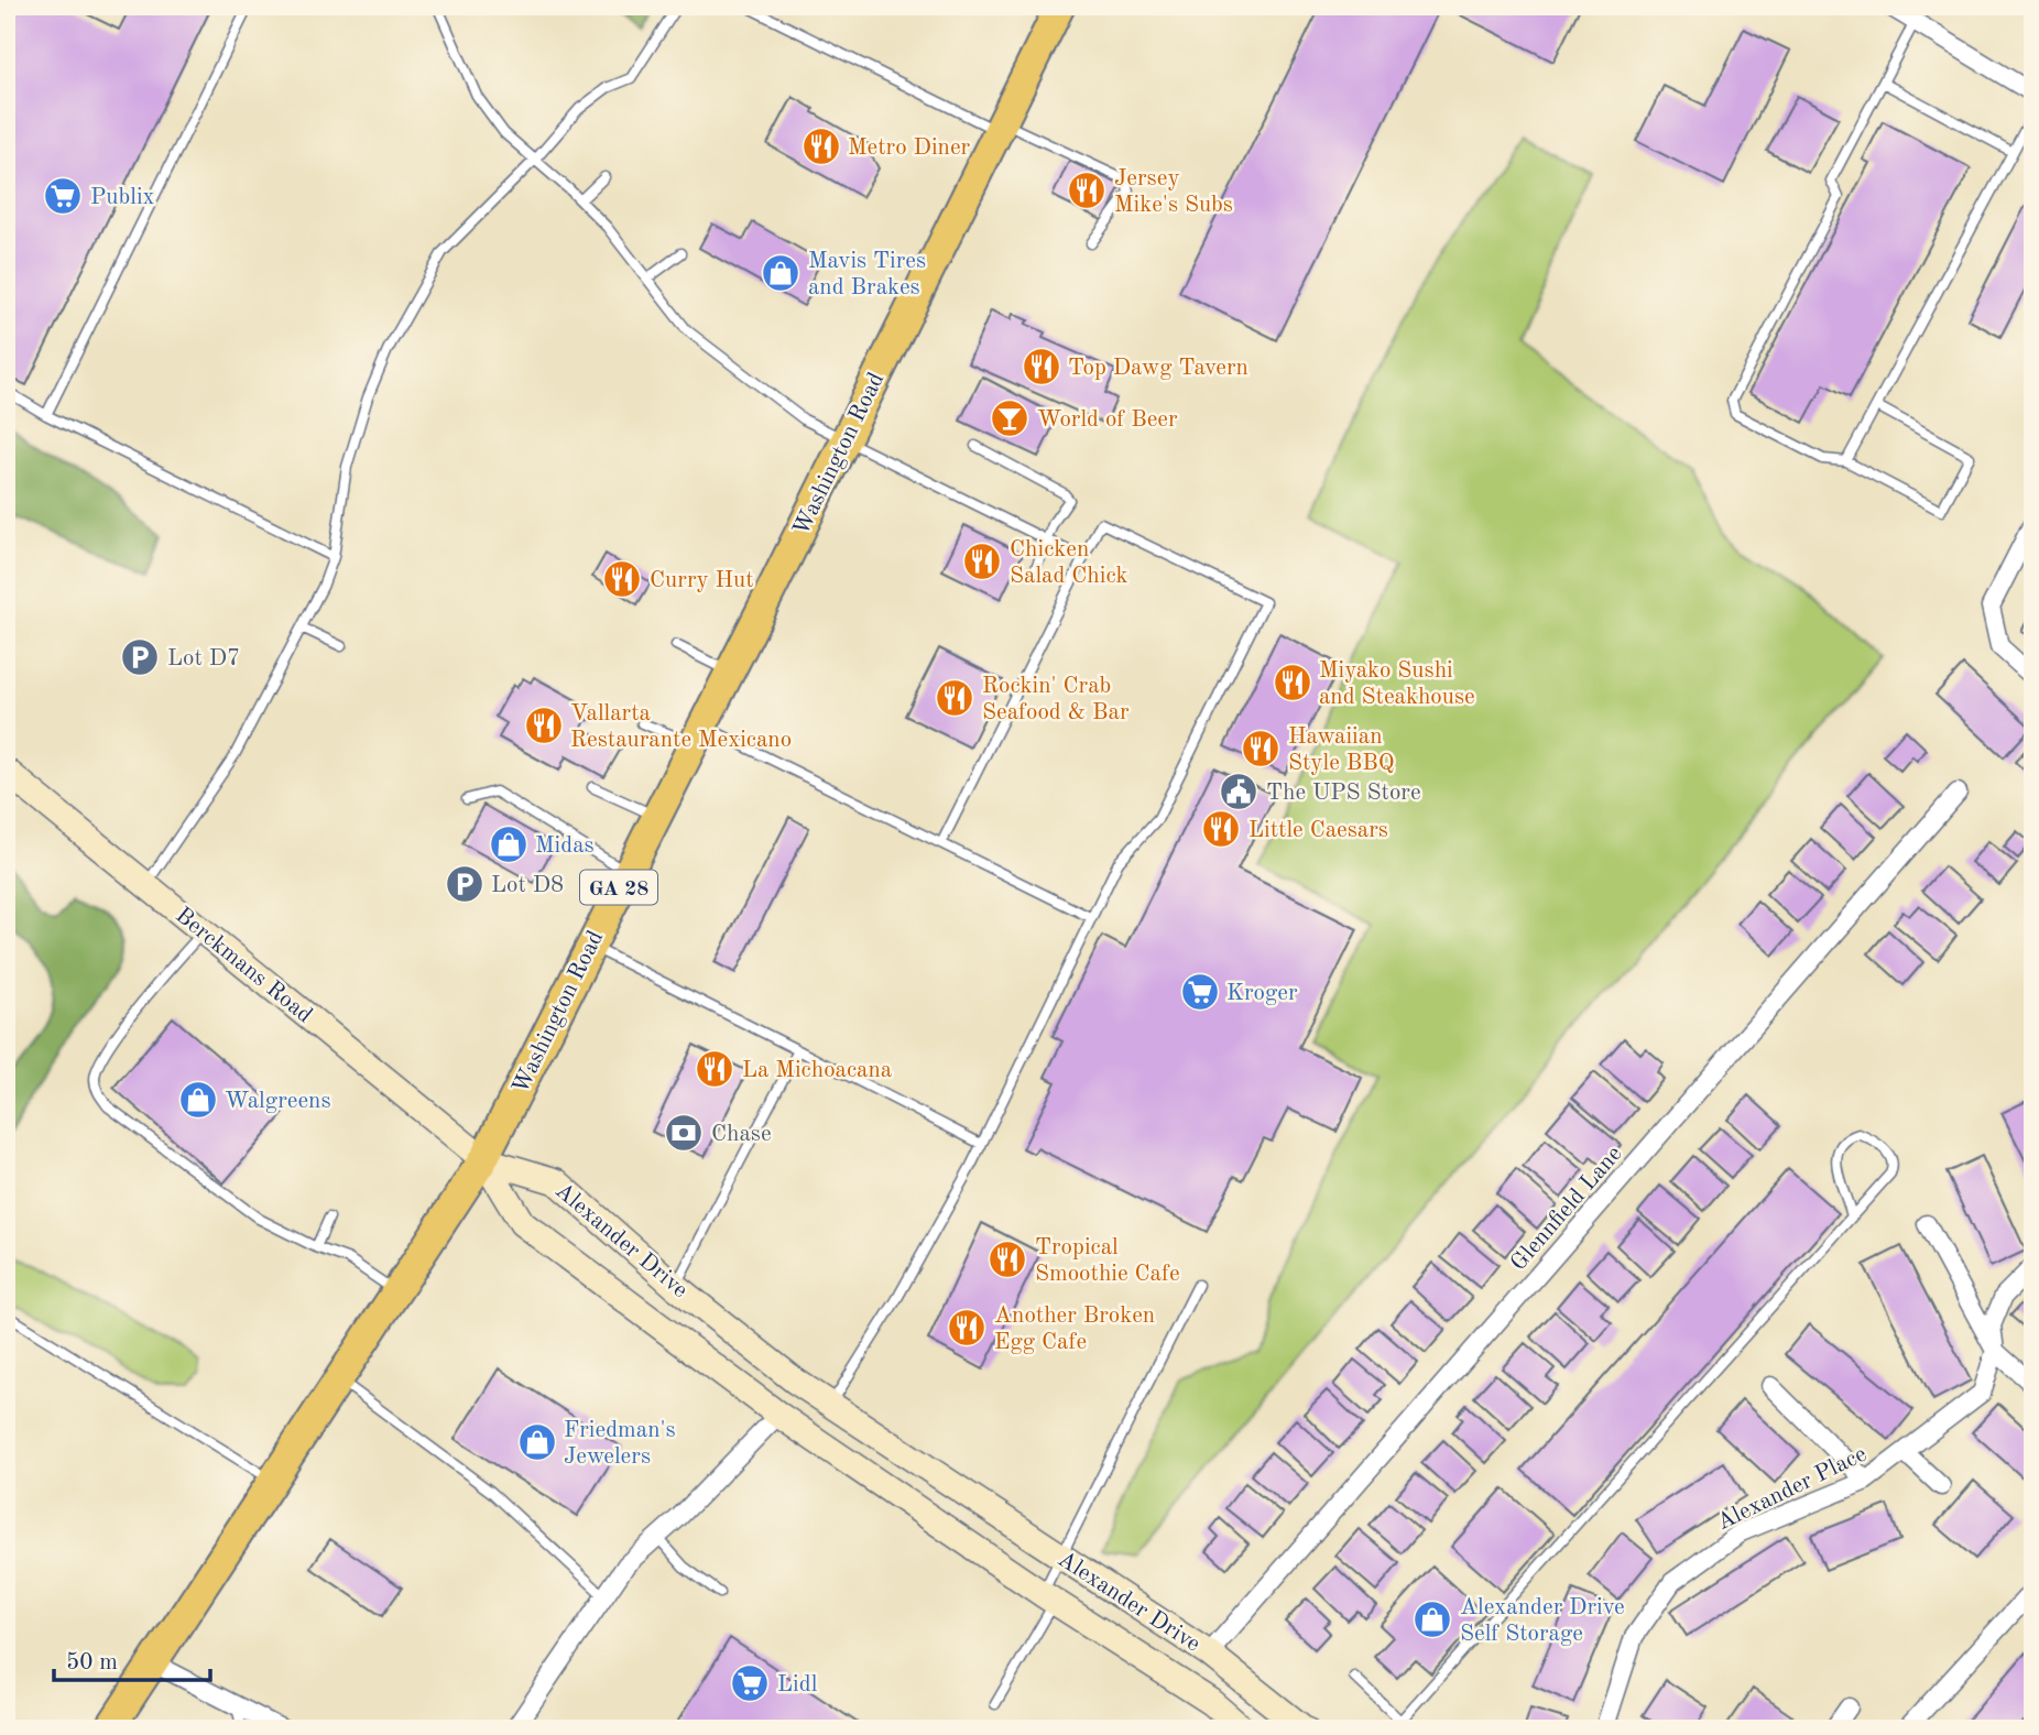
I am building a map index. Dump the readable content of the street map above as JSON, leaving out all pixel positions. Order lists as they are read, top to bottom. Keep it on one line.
{"streets":{"main road":["Washington Road","GA 28","Berckmans Road","Alexander Drive"],"street":["Glennfield Lane","Alexander Place"]},"crossings":[["Washington Road","Berckmans Road"],["Washington Road","Alexander Drive"],["Berckmans Road","Alexander Drive"],["Glennfield Lane","Alexander Drive"]],"places":{"restaurant":["Metro Diner","Jersey Mike's Subs","Top Dawg Tavern","Chicken Salad Chick","Curry Hut","Miyako Sushi and Steakhouse","Rockin' Crab Seafood & Bar","Vallarta Restaurante Mexicano","Hawaiian Style BBQ","Little Caesars","La Michoacana","Tropical Smoothie Cafe","Another Broken Egg Cafe"],"supermarket":["Publix","Kroger","Lidl"],"shop":["Mavis Tires and Brakes","Midas","Walgreens","Friedman's Jewelers","Alexander Drive Self Storage"],"bar":["World of Beer"],"parking":["Lot D7","Lot D8"],"public building":["The UPS Store"],"bank":["Chase"]},"scale_bar":"50 m"}
